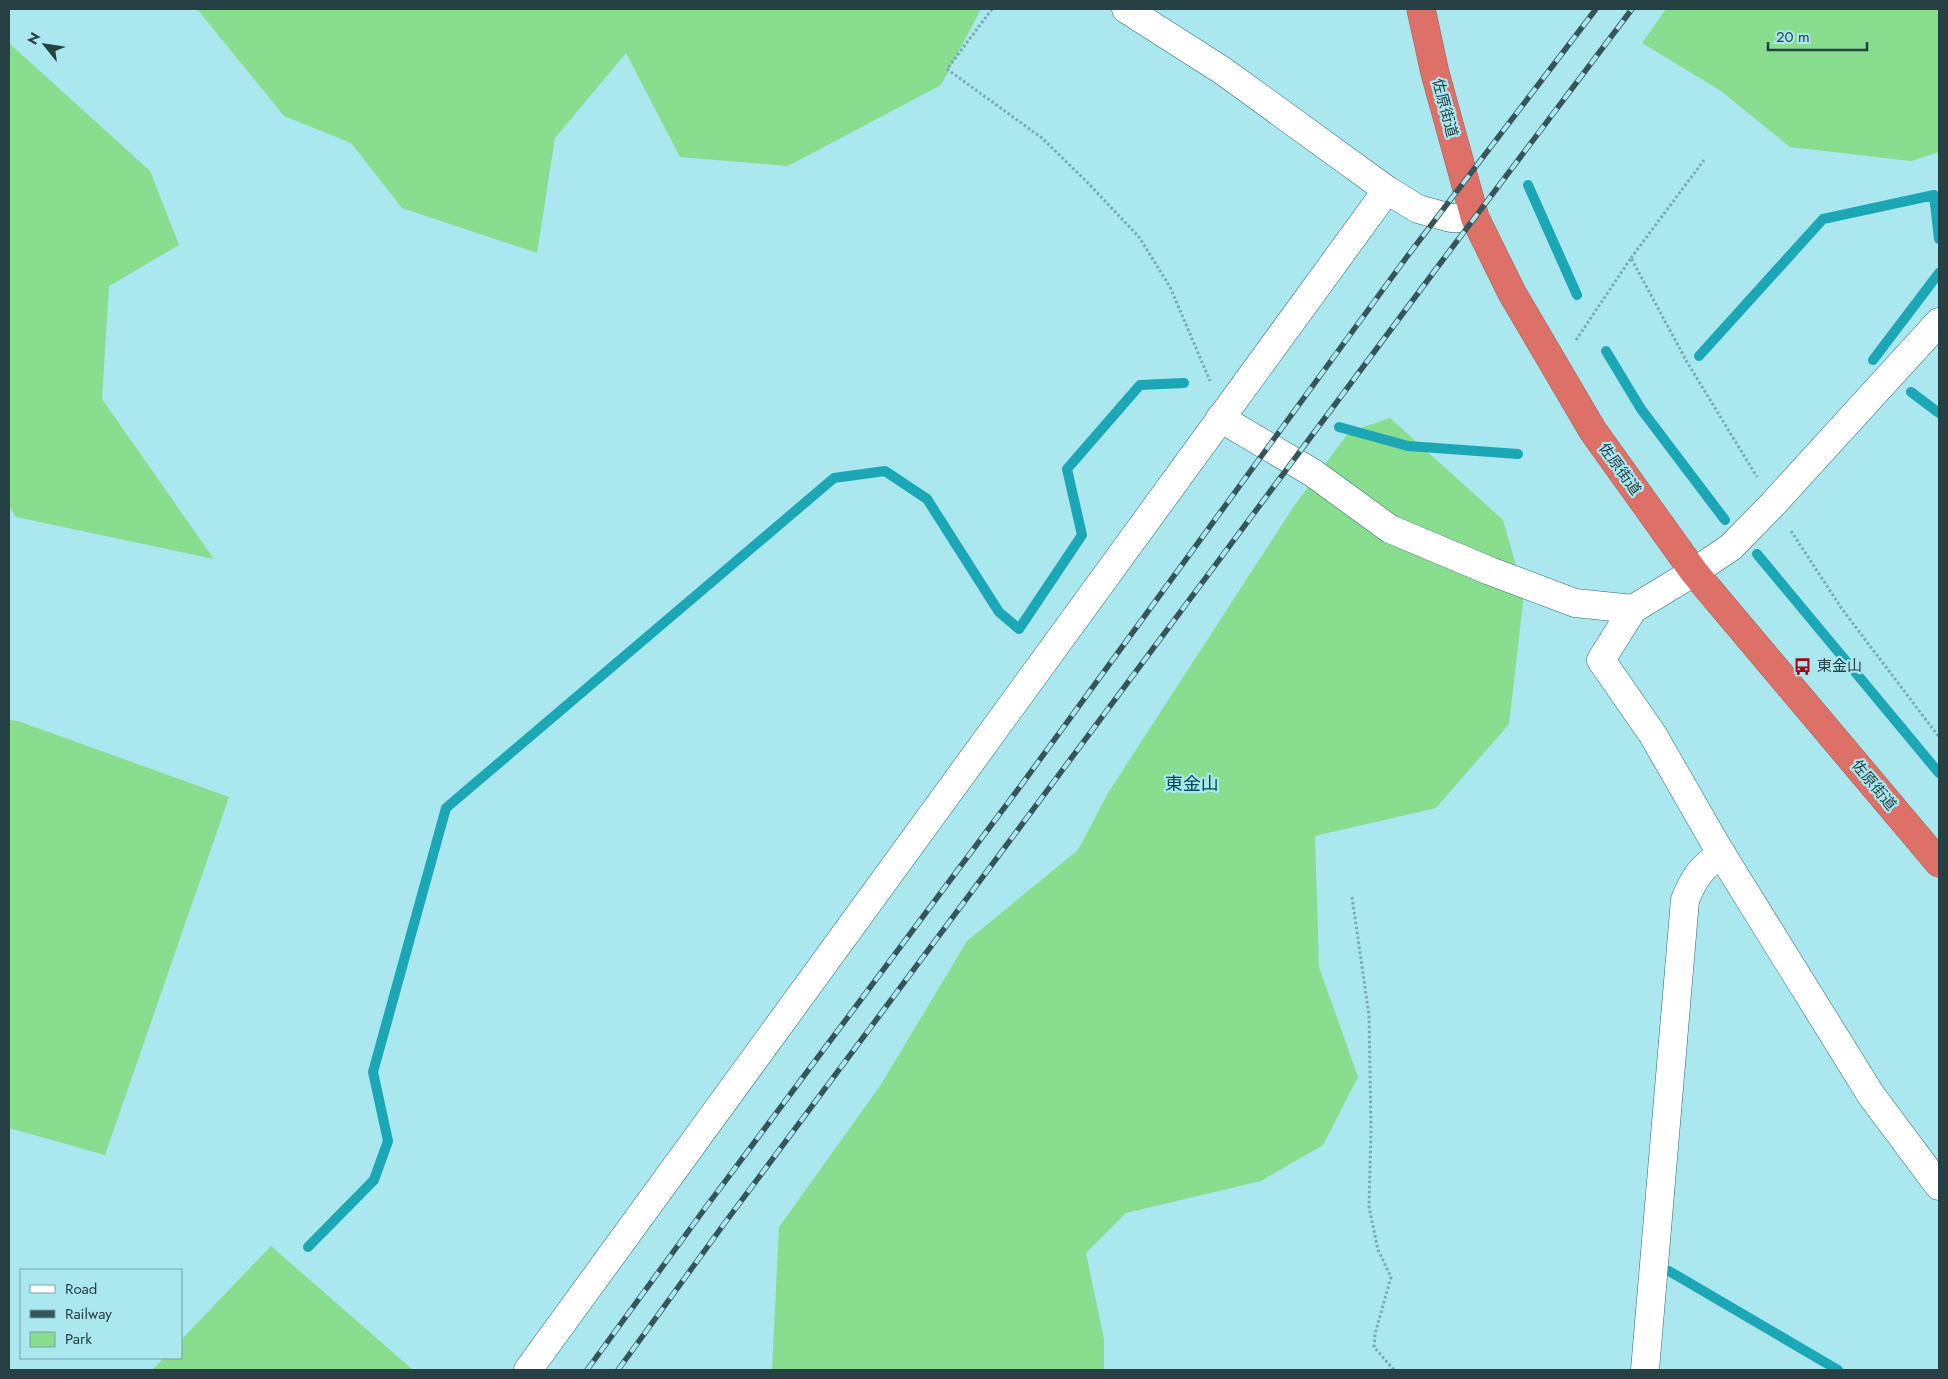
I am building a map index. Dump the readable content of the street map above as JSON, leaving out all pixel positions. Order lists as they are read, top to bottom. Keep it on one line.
{"streets":{"highway":["佐原街道"]},"districts":["東金山"],"places":{"bus stop":["東金山"]},"legend":["Road","Railway","Park"],"scale_bar":"20 m","north":"top left"}
